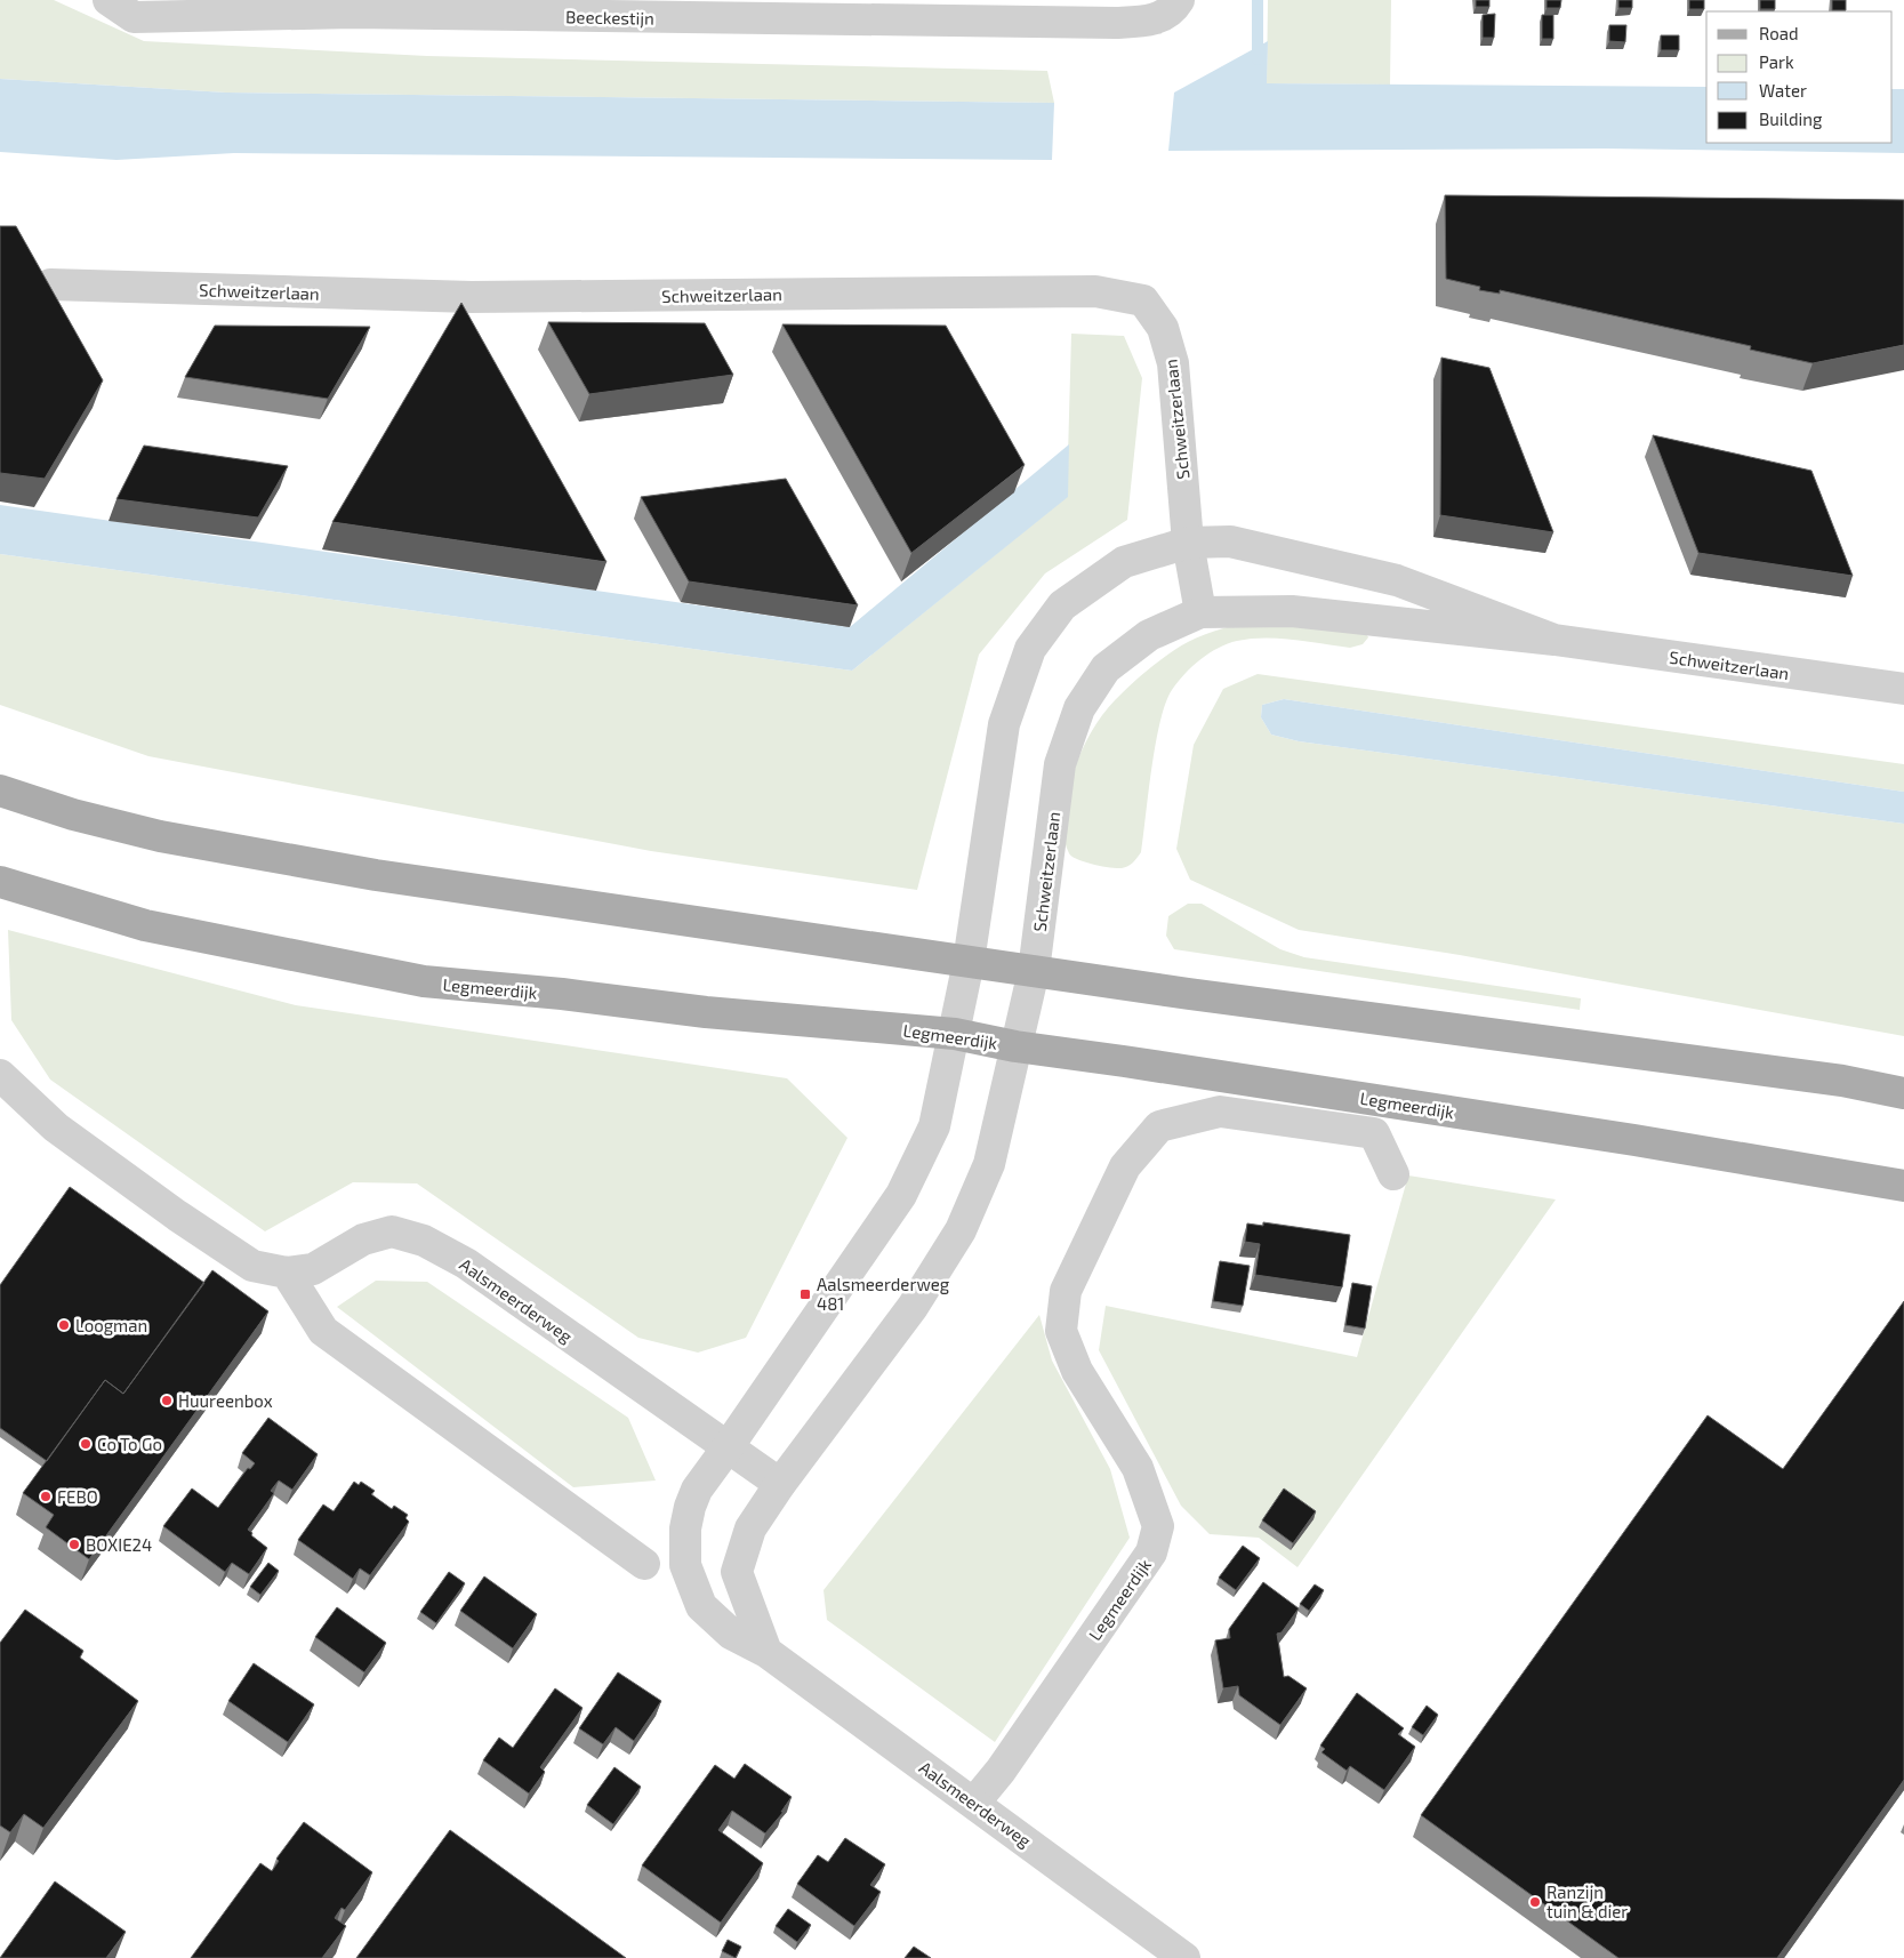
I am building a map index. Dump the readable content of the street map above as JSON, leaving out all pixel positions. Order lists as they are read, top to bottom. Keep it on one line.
{"streets":{"main road":["Legmeerdijk"],"street":["Beeckestijn","Schweitzerlaan","Aalsmeerderweg"]},"crossings":[["Schweitzerlaan","Legmeerdijk"],["Schweitzerlaan","Aalsmeerderweg"],["Legmeerdijk","Aalsmeerderweg"]],"places":{"transit":["Aalsmeerderweg 481"],"other":["Loogman","Huureenbox","Co To Go","FEBO","BOXIE24","Ranzijn tuin & dier"]},"legend":["Road","Park","Water","Building"]}
